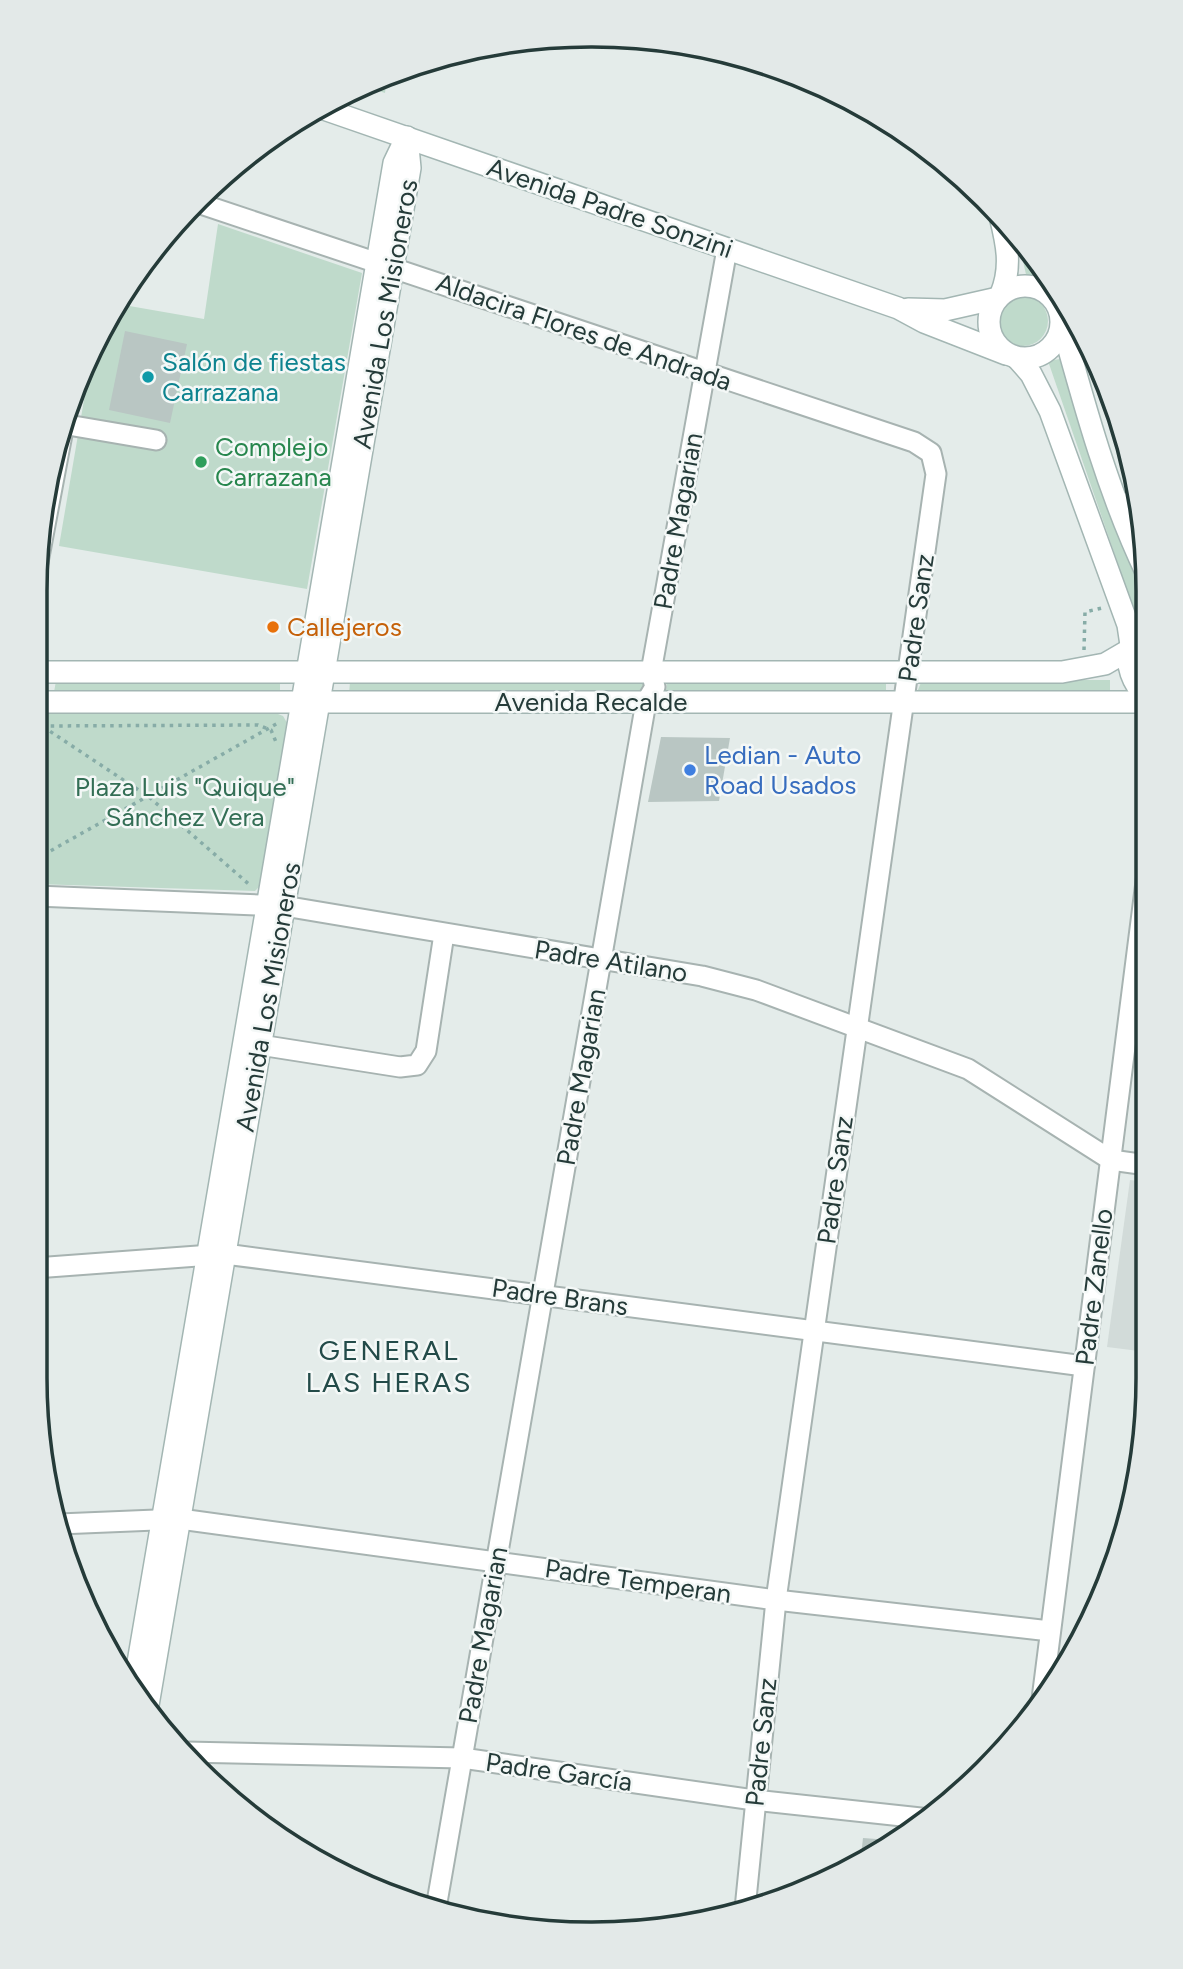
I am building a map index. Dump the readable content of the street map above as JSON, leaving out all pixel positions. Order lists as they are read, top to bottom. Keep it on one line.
{"streets":{"main road":["Avenida Padre Sonzini","Avenida Los Misioneros","Avenida Recalde"],"street":["Aldacira Flores de Andrada","Padre Magarian","Padre Sanz","Padre Atilano","Padre Zanello","Padre Brans","Padre Temperan","Padre García"]},"crossings":[["Avenida Padre Sonzini","Avenida Los Misioneros"],["Avenida Padre Sonzini","Padre Magarian"],["Avenida Los Misioneros","Aldacira Flores de Andrada"],["Avenida Los Misioneros","Avenida Recalde"],["Avenida Los Misioneros","Padre Atilano"],["Avenida Los Misioneros","Padre Brans"],["Avenida Los Misioneros","Padre Temperan"],["Aldacira Flores de Andrada","Padre Magarian"],["Aldacira Flores de Andrada","Padre Sanz"],["Padre Magarian","Avenida Recalde"],["Padre Magarian","Padre Atilano"],["Padre Magarian","Padre Brans"],["Padre Magarian","Padre Temperan"],["Padre Magarian","Padre García"],["Padre Sanz","Avenida Recalde"],["Padre Sanz","Padre Atilano"],["Padre Sanz","Padre Brans"],["Padre Sanz","Padre Temperan"],["Padre Sanz","Padre García"],["Padre Atilano","Padre Zanello"],["Padre Zanello","Padre Brans"],["Padre Zanello","Padre Temperan"]],"districts":["GENERAL LAS HERAS"],"parks":["Plaza Luis \"Quique\" Sánchez Vera"],"places":["Salón de fiestas Carrazana","Complejo Carrazana","Callejeros","Ledian - Auto Road Usados"]}
